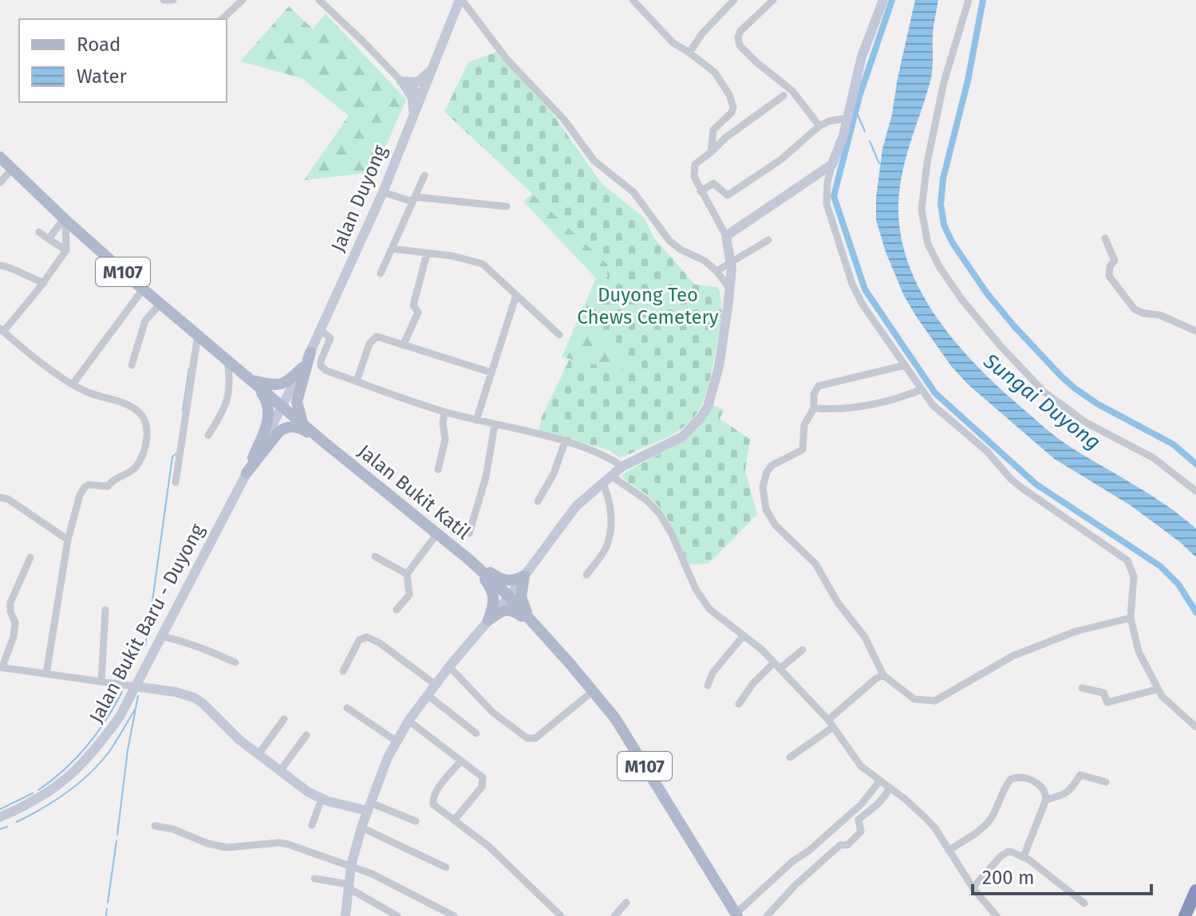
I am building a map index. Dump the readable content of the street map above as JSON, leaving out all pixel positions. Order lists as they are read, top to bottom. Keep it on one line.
{"streets":{"main road":["M107","Jalan Bukit Katil"],"street":["Jalan Duyong","Jalan Bukit Baru - Duyong"]},"crossings":[["Jalan Duyong","Jalan Bukit Katil"],["Jalan Duyong","Jalan Bukit Baru - Duyong"],["Jalan Bukit Katil","Jalan Bukit Baru - Duyong"]],"water":["Sungai Duyong"],"parks":["Duyong Teo Chews Cemetery"],"legend":["Road","Water"],"scale_bar":"200 m"}
